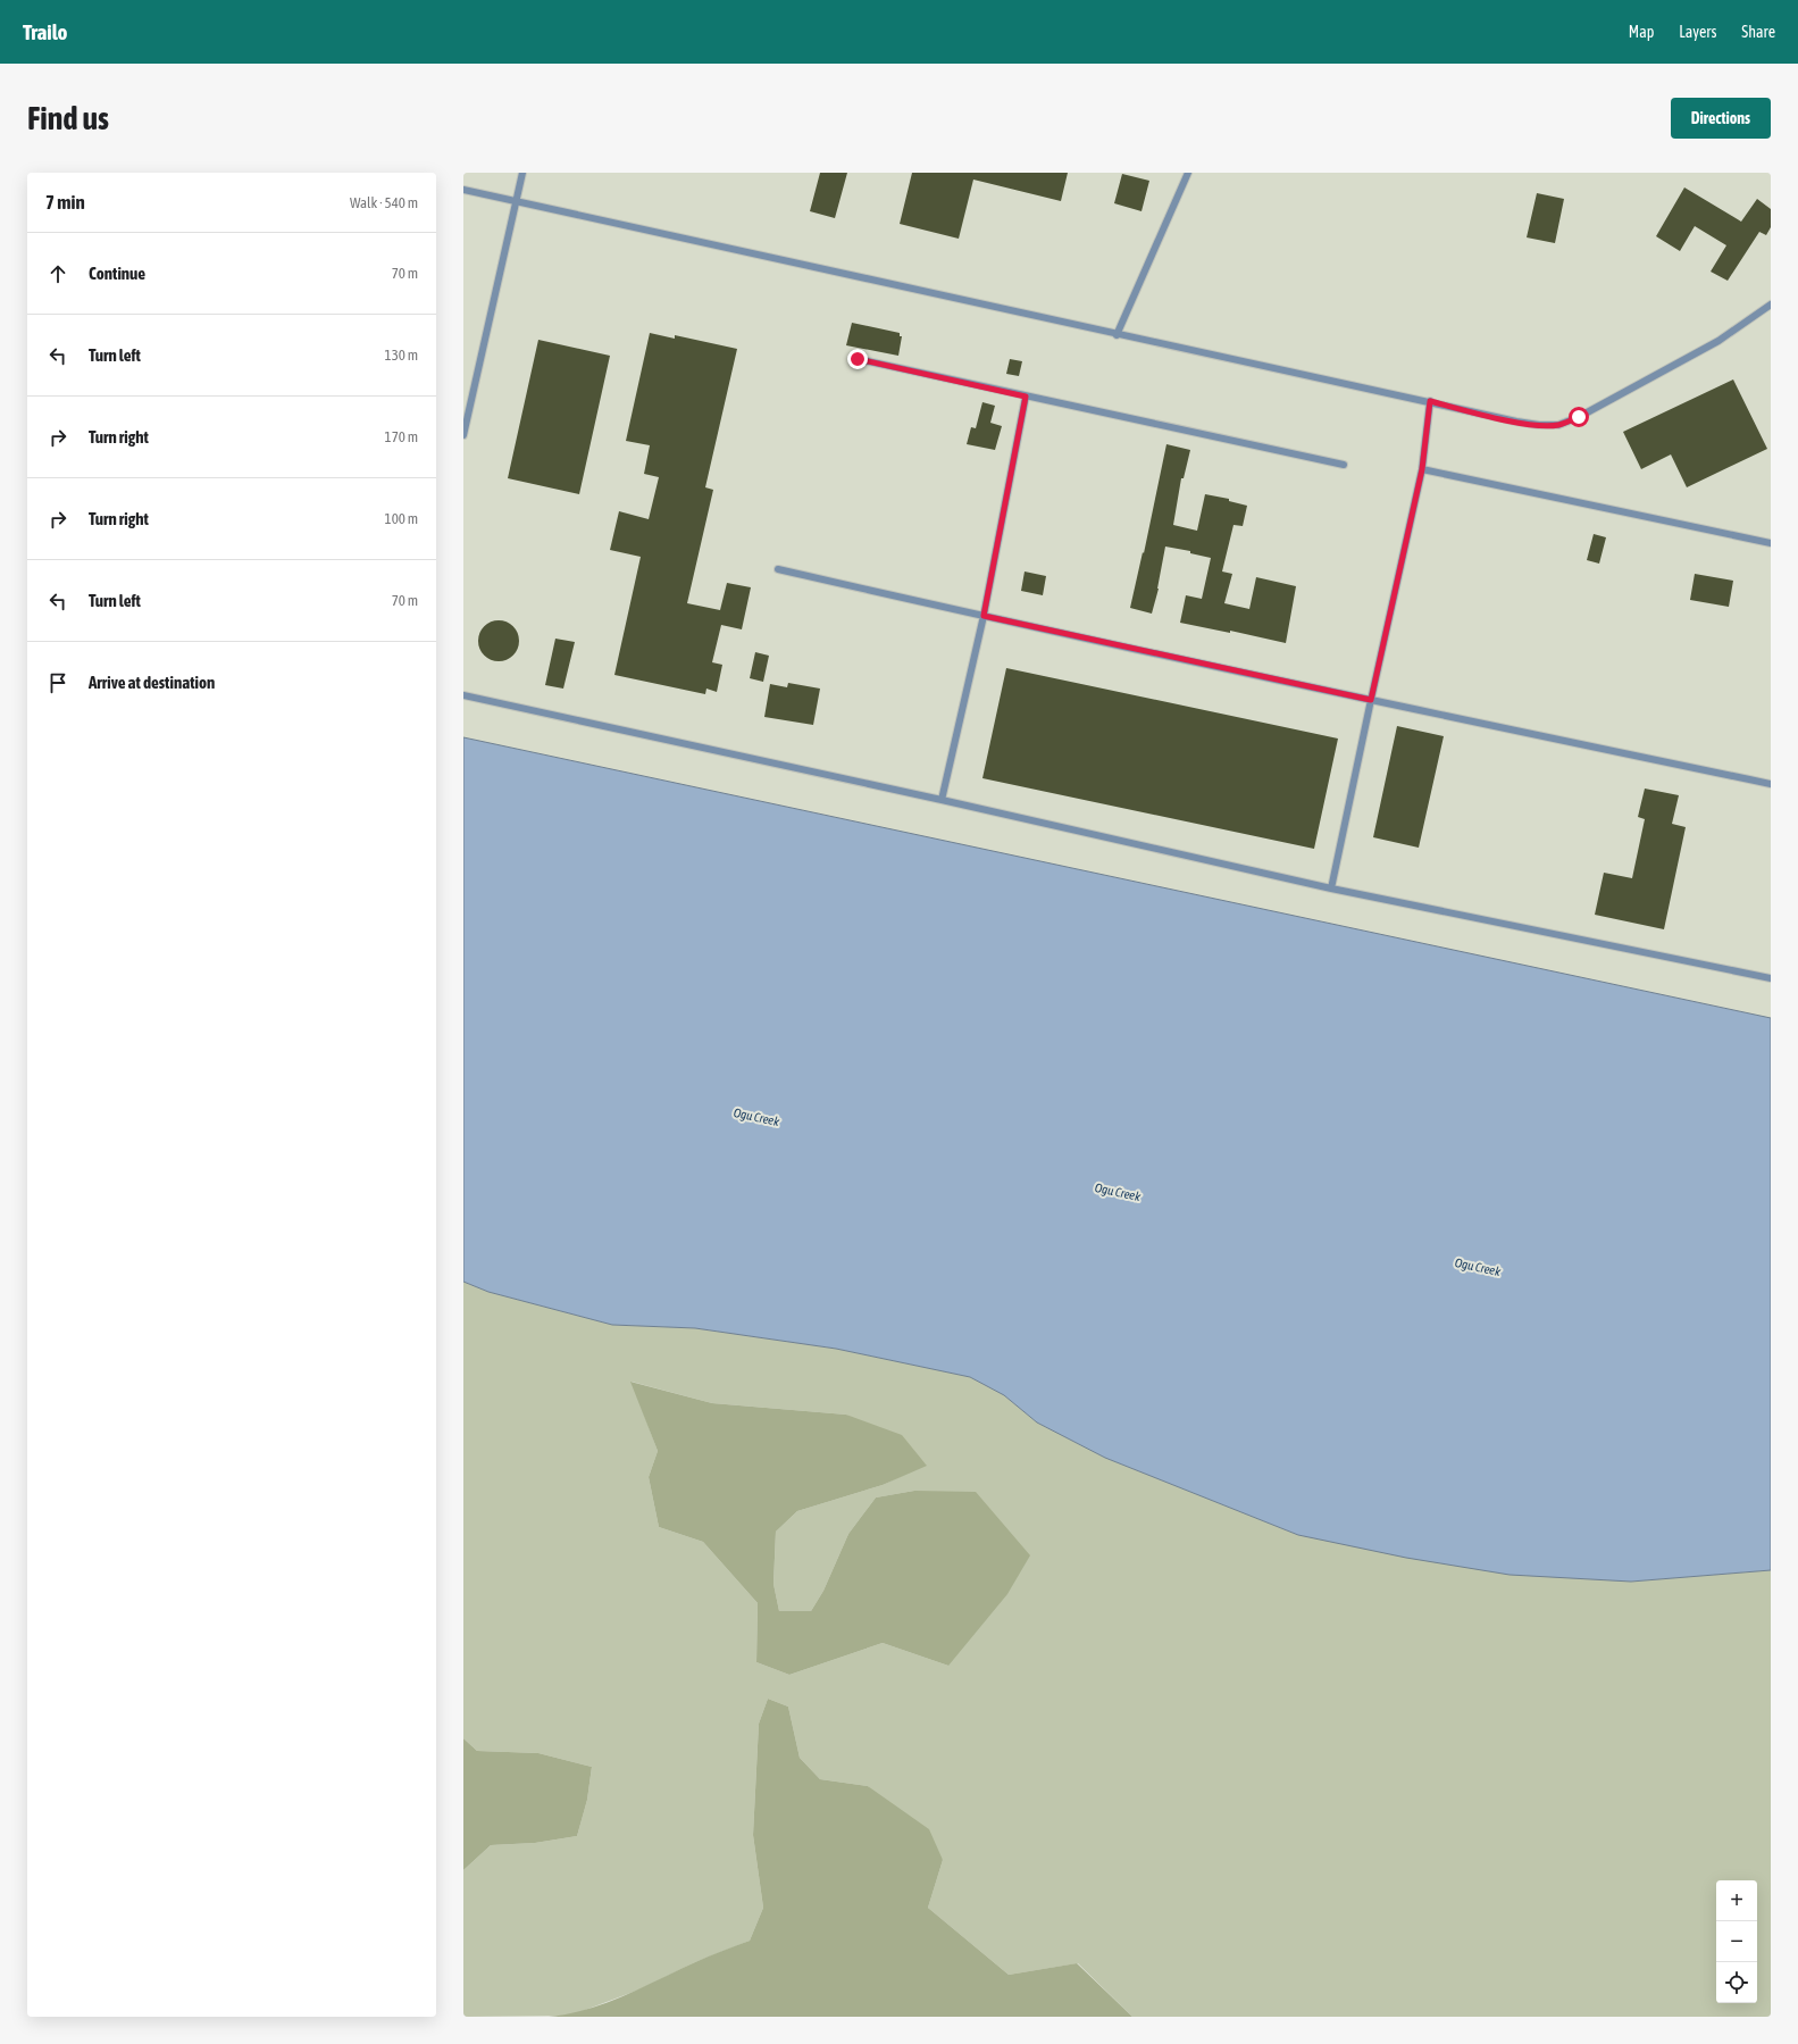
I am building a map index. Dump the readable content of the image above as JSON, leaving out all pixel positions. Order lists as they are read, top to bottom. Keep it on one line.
{"water":["Ogu Creek"],"page":{"header":"Trailo","nav":["Map","Layers","Share"],"buttons":"Directions","title":"Find us","heading":["7 min","Walk · 540 m"],"list":[["Continue","70 m"],["Turn left","130 m"],["Turn right","170 m"],["Turn right","100 m"],["Turn left","70 m"],"Arrive at destination"],"map_buttons":["+","−"]}}
